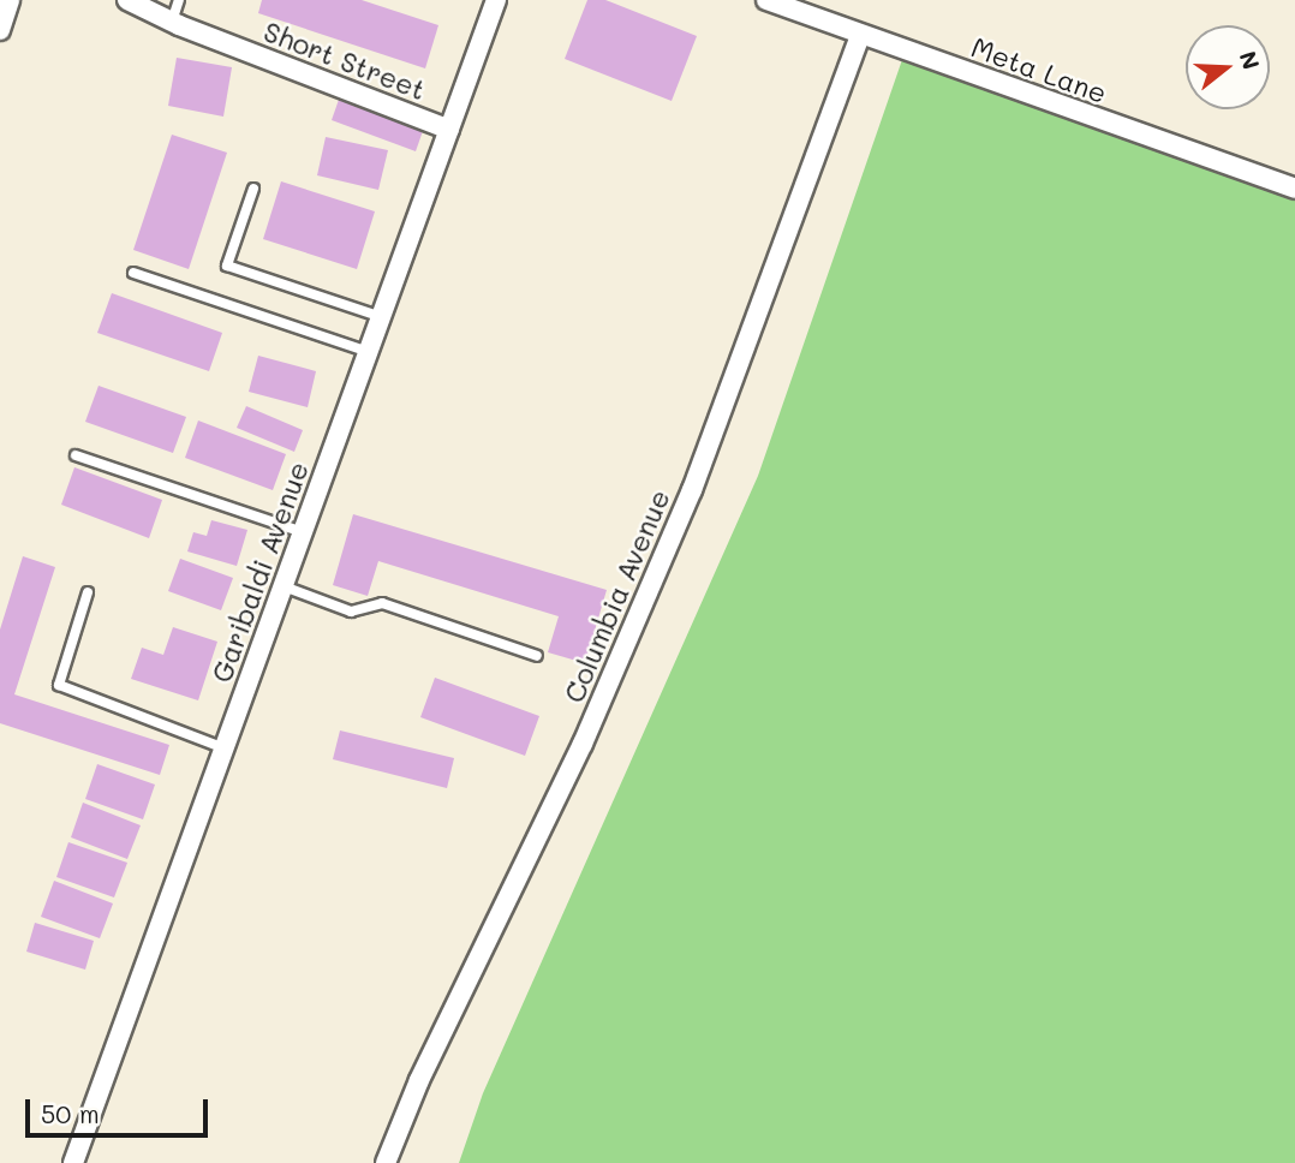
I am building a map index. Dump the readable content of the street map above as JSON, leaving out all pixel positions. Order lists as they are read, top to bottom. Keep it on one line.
{"streets":{"street":["Short Street","Meta Lane","Garibaldi Avenue","Columbia Avenue"]},"crossings":[["Short Street","Garibaldi Avenue"],["Meta Lane","Columbia Avenue"]],"scale_bar":"50 m","north":"right"}
